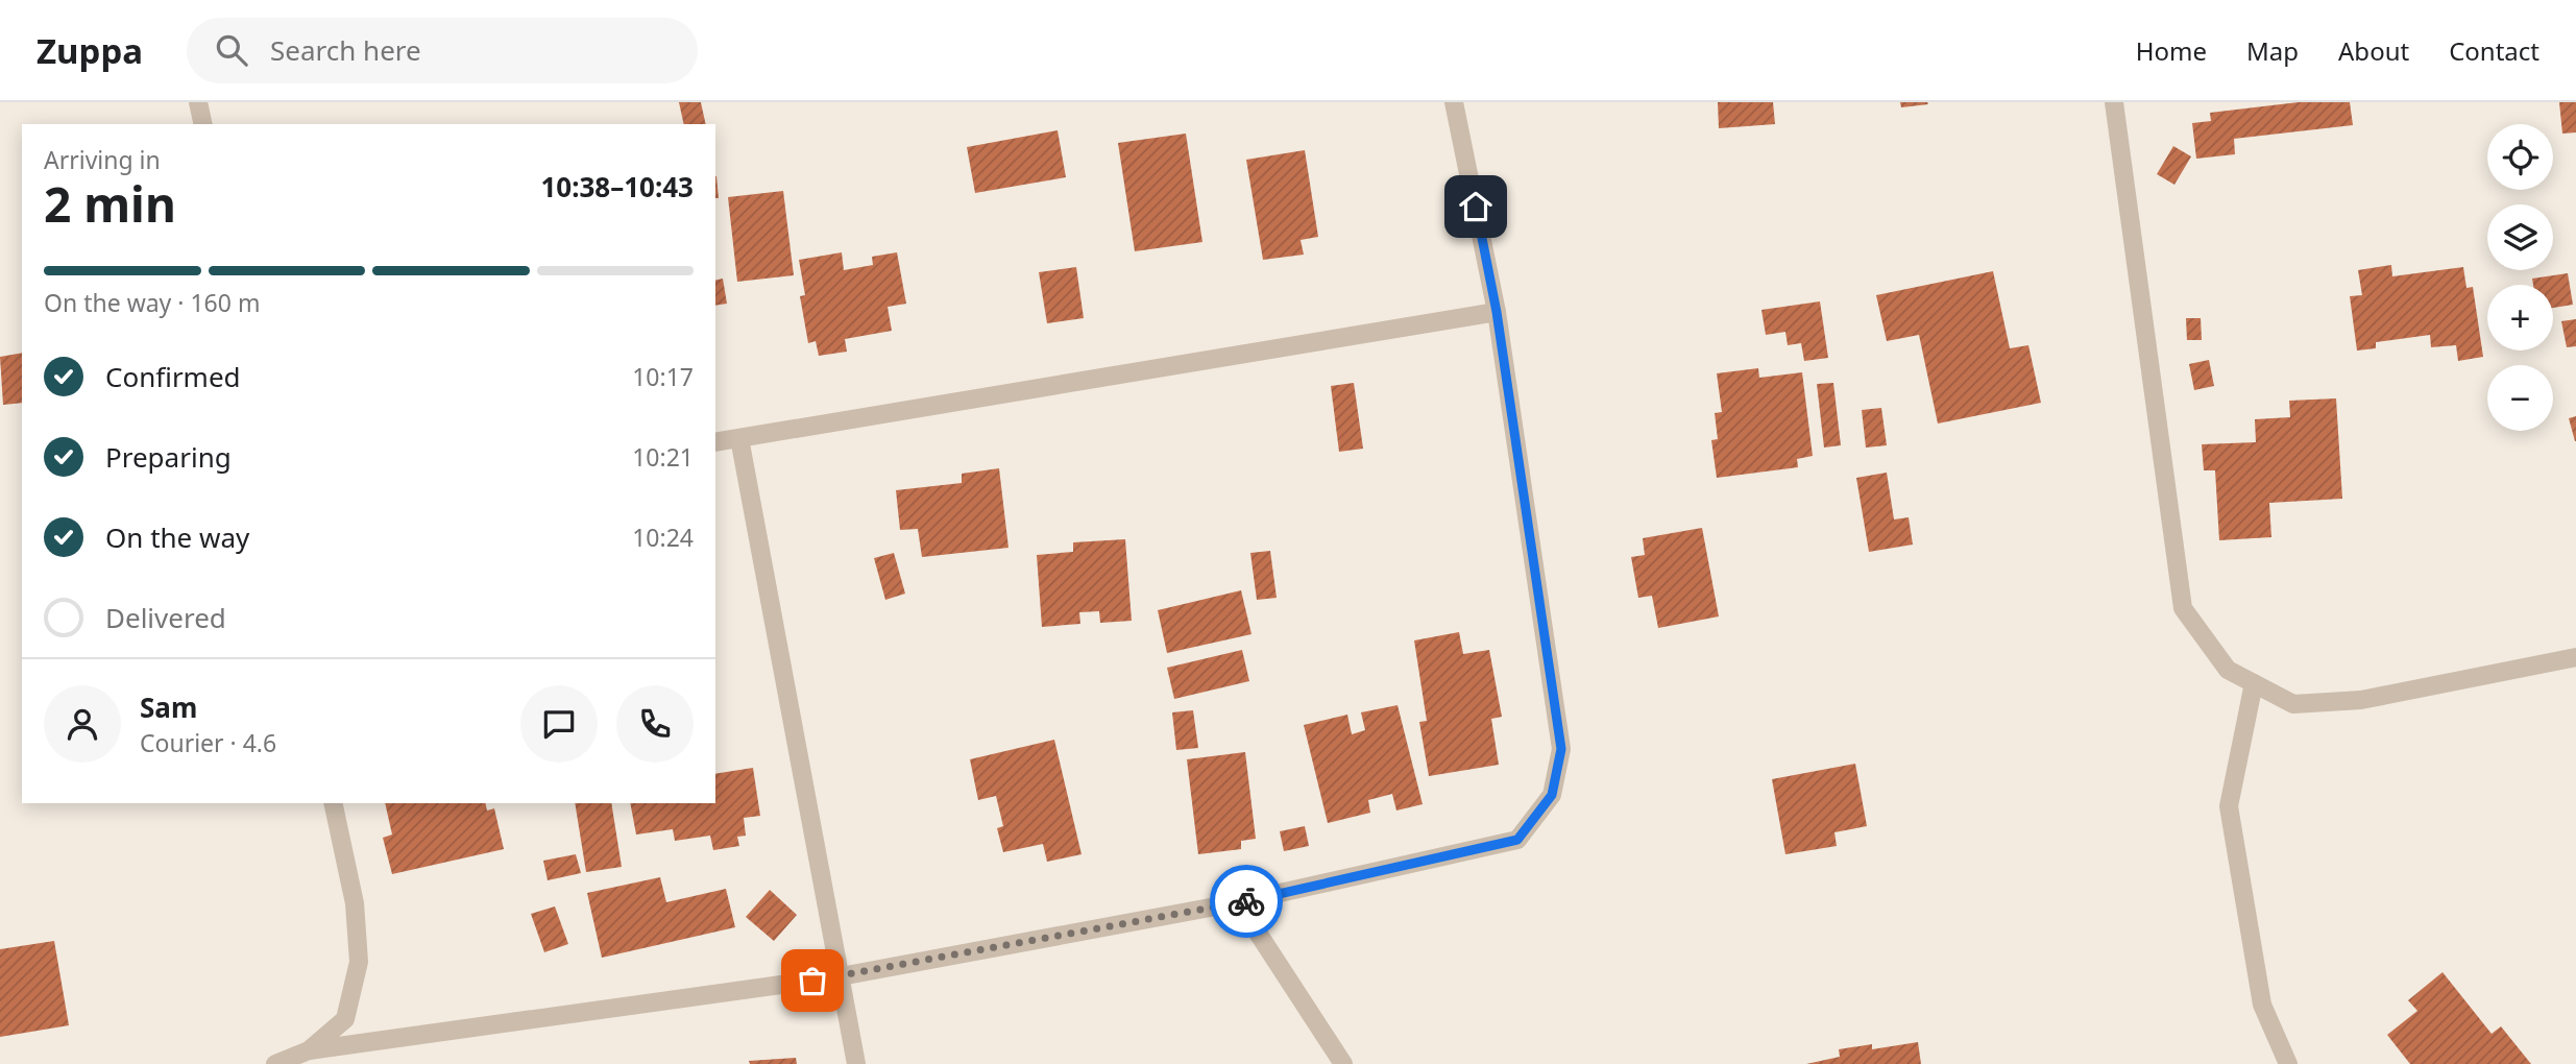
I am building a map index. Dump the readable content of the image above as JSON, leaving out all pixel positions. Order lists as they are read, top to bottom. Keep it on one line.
{"page":{"header":"Zuppa","search":"Search here","nav":["Home","Map","About","Contact"],"map_buttons":["+","−"],"heading":["2 min","Arriving in","10:38–10:43"],"panel":["Sam","Courier · 4.6"],"bar":"On the way · 160 m","list":[["Confirmed","10:17"],["Preparing","10:21"],["On the way","10:24"],"Delivered"]}}
